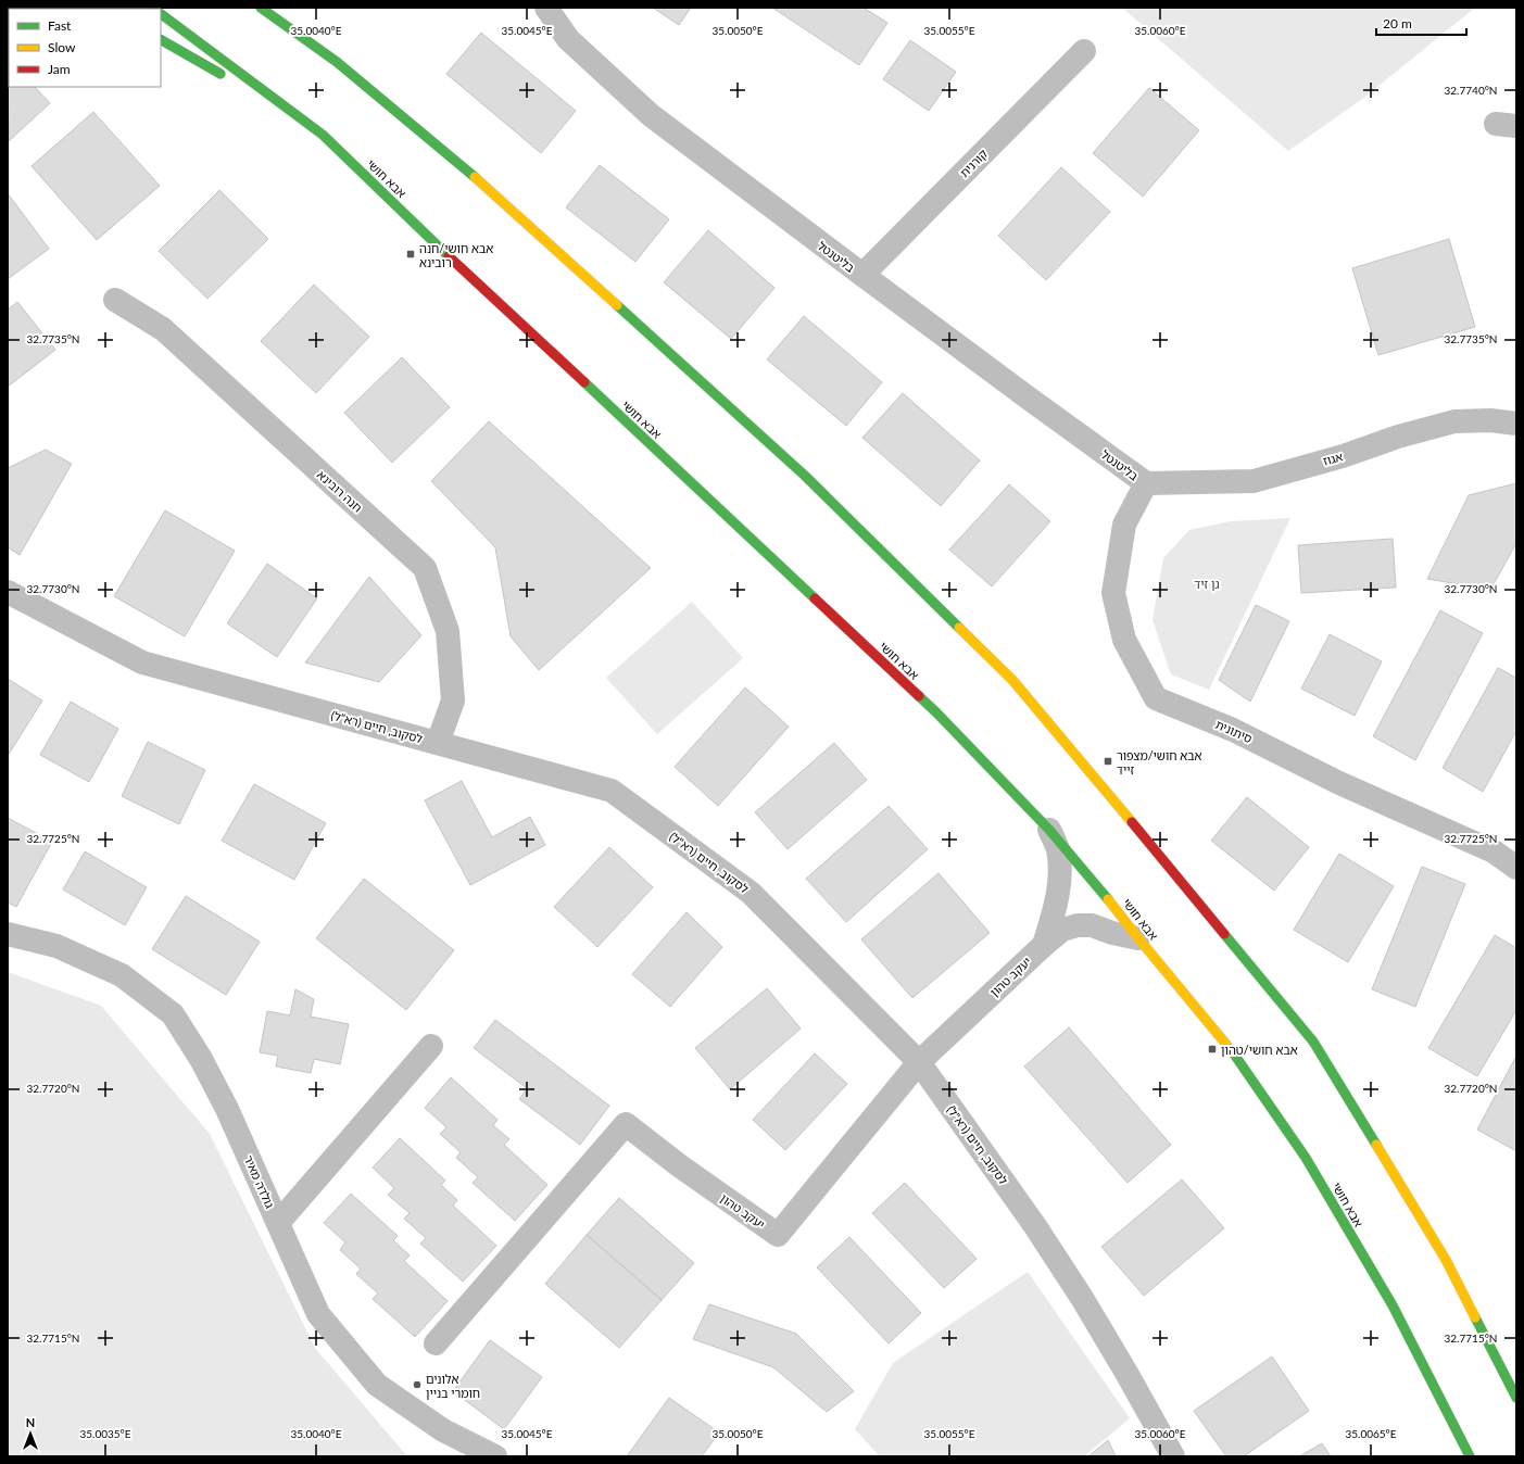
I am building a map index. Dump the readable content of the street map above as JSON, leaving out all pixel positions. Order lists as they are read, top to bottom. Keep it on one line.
{"streets":{"main road":["אבא חושי"],"street":["קורנית","בליטנטל","אגוז","חנה רובינא","לסקוב, חיים (רא\"ל)","סיתונית","יעקב טהון","גולדה מאיר"]},"crossings":[["קורנית","בליטנטל"],["אבא חושי","יעקב טהון"],["בליטנטל","אגוז"],["בליטנטל","סיתונית"],["אגוז","סיתונית"],["חנה רובינא","לסקוב, חיים (רא\"ל)"],["לסקוב, חיים (רא\"ל)","יעקב טהון"]],"parks":["גן זיד"],"places":{"transit":["אבא חושי/חנה רובינא","אבא חושי/מצפור זייד","אבא חושי/טהון"],"other":["אלונים חומרי בניין"]},"legend":["Fast","Slow","Jam"],"scale_bar":"20 m","north":"top","coordinates":["35.0040°E","35.0045°E","35.0050°E","35.0055°E","35.0060°E","32.7740°N","32.7735°N","32.7730°N","32.7725°N","32.7720°N","32.7715°N","35.0035°E","35.0065°E"]}
